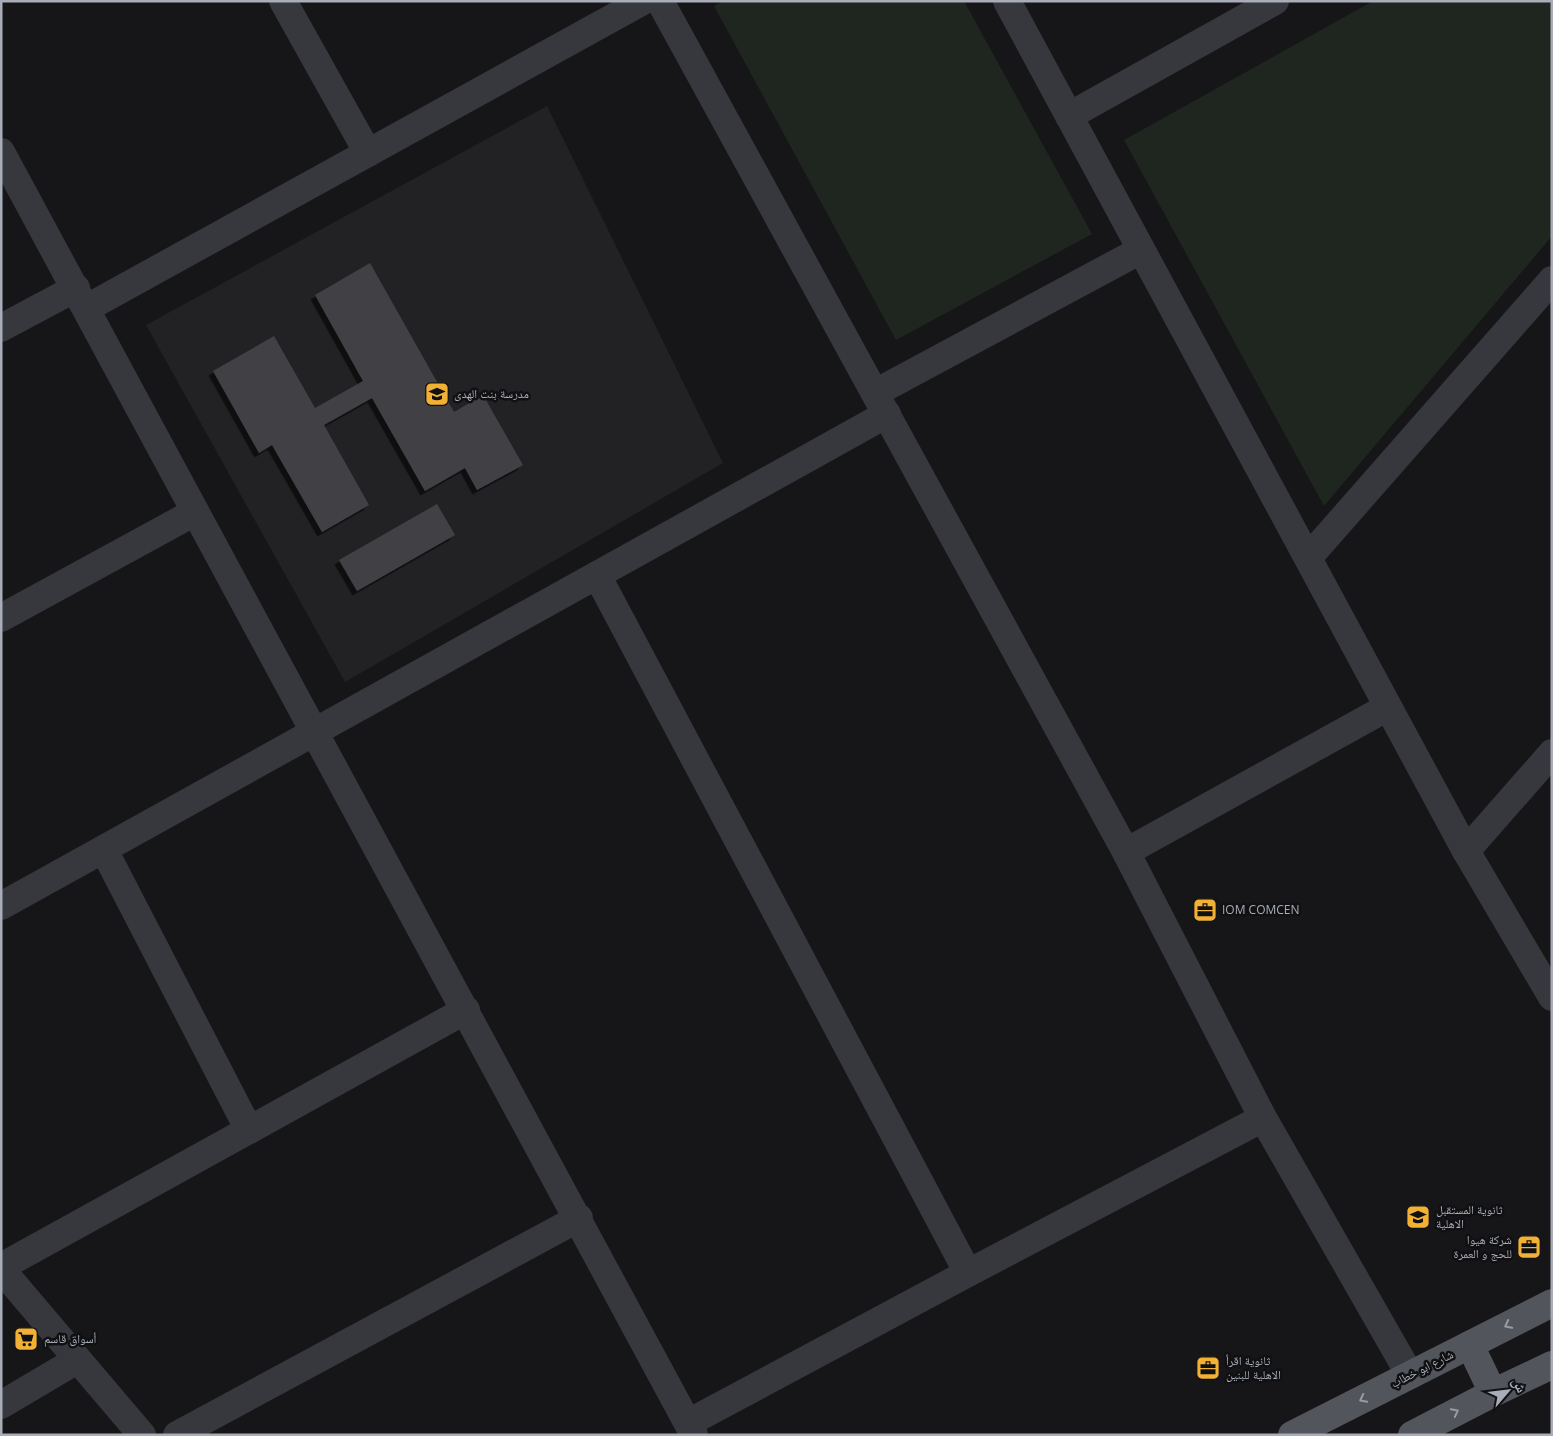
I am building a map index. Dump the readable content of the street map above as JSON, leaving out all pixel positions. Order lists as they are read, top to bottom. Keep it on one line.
{"streets":{"main road":["شارع ابو خطاب"]},"places":{"school or university":["مدرسة بنت الهدی","ثانوية المستقبل الاهلية"],"office":["IOM COMCEN","شركة هيوا للحج و العمرة","ثانوية اقرأ الاهلية للبنين"],"supermarket":["أسواق قاسم"]},"north":"top right"}
